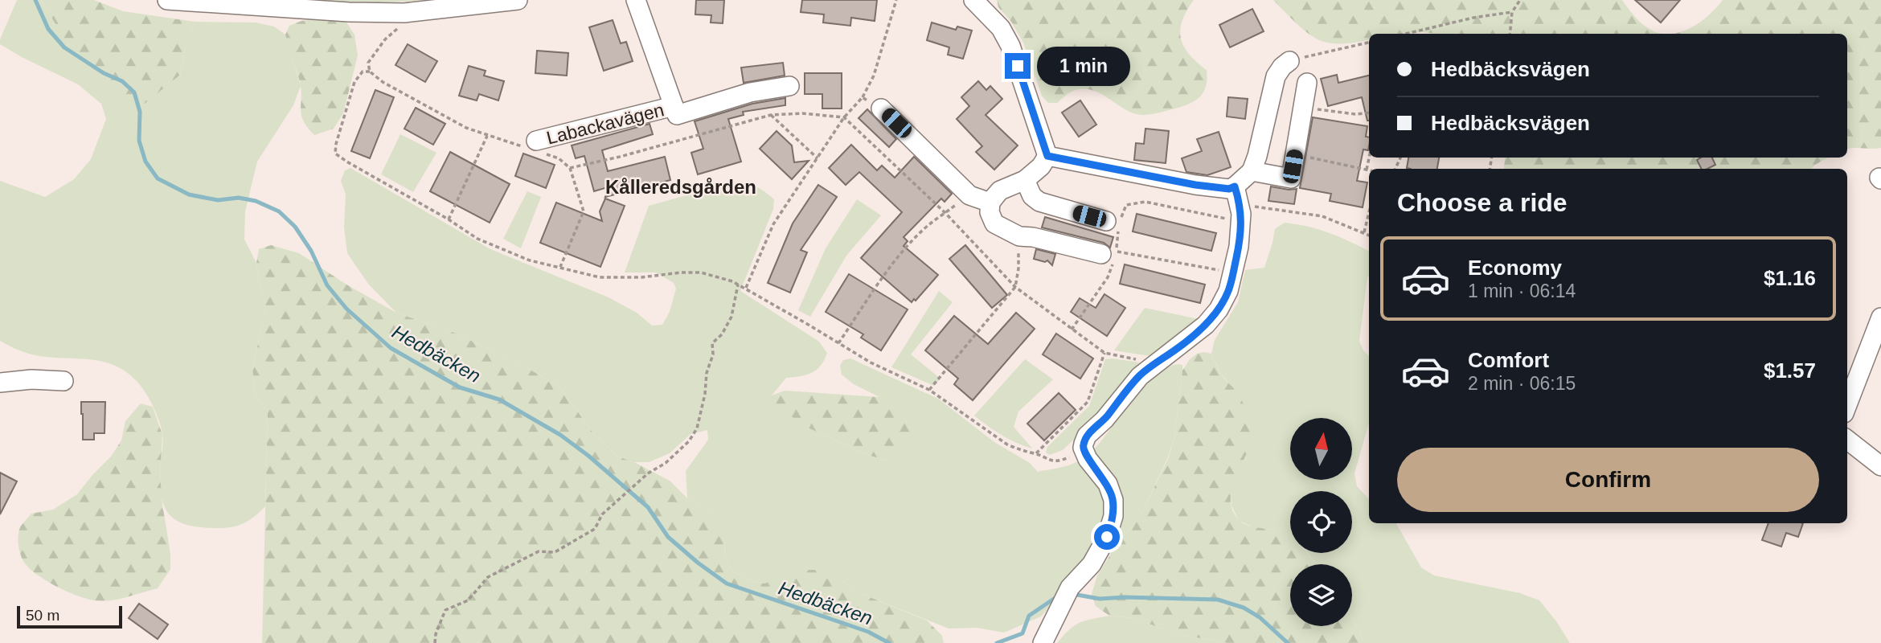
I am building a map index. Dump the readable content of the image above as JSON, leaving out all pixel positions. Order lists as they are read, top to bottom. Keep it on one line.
{"streets":{"street":["Labackavägen"]},"districts":["Kålleredsgården"],"water":["Hedbäcken"],"scale_bar":"50 m","north":"top","page":{"banner":["Hedbäcksvägen","Hedbäcksvägen"],"bubble":"1 min","heading":"Choose a ride","list":[{"name":"Economy","note":"1 min · 06:14","value":"$1.16"},{"name":"Comfort","note":"2 min · 06:15","value":"$1.57"}],"buttons":"Confirm","scale":"50 m"}}
